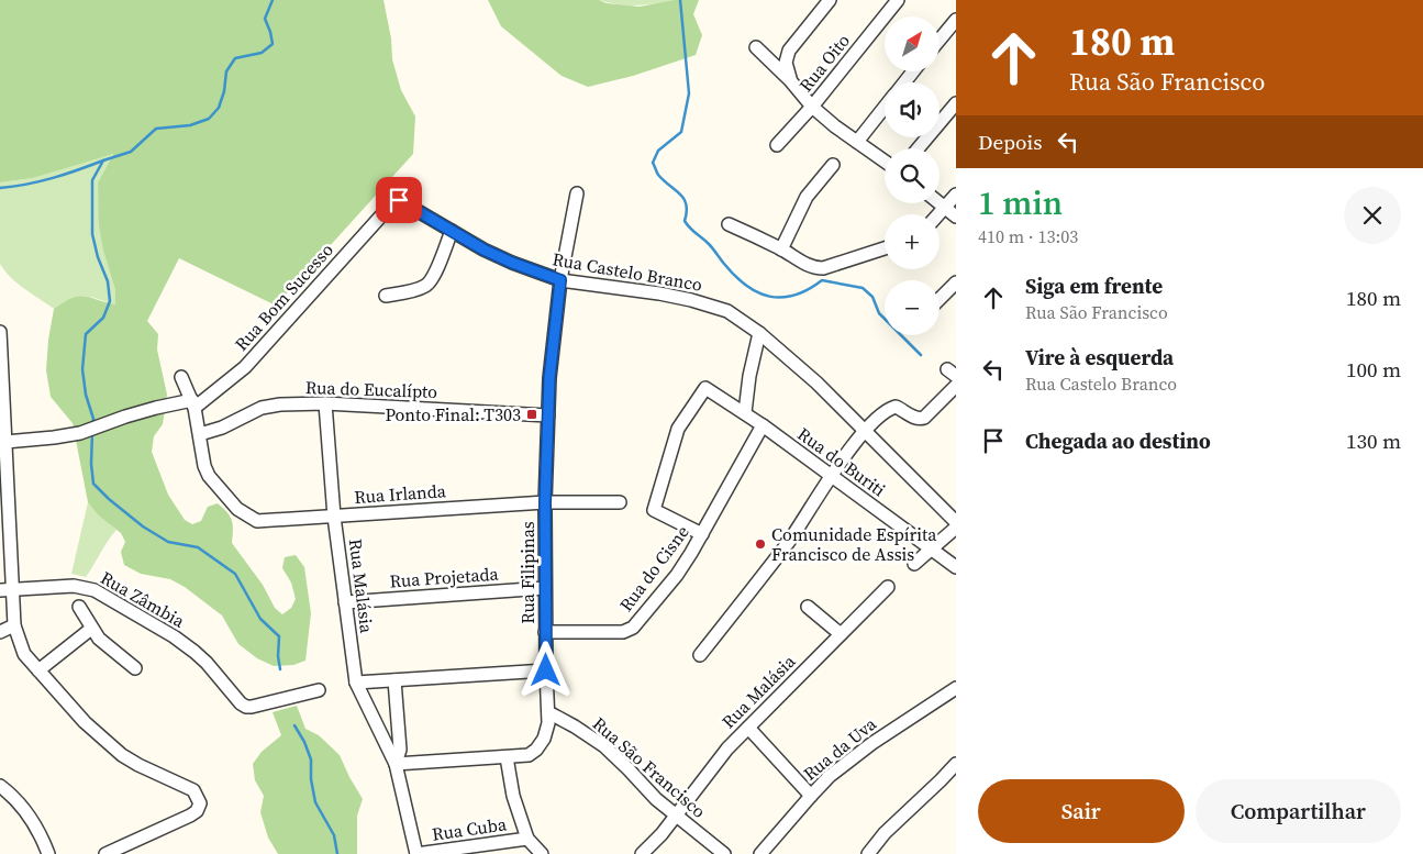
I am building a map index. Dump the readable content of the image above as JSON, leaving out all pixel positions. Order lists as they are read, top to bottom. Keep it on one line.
{"streets":{"street":["Rua Oito","Rua Castelo Branco","Rua Bom Sucesso","Rua do Eucalípto","Rua do Buriti","Rua Irlanda","Rua do Cisne","Rua Filipinas","Rua Projetada","Rua Malásia","Rua Zâmbia","Rua da Uva","Rua São Francisco","Rua Cuba"]},"crossings":[["Rua Castelo Branco","Rua Bom Sucesso"],["Rua do Eucalípto","Rua Irlanda"],["Rua do Eucalípto","Rua Filipinas"],["Rua do Eucalípto","Rua Malásia"],["Rua do Buriti","Rua do Cisne"],["Rua Irlanda","Rua Filipinas"],["Rua Irlanda","Rua Malásia"],["Rua do Cisne","Rua Filipinas"],["Rua Filipinas","Rua Projetada"],["Rua Filipinas","Rua São Francisco"],["Rua Projetada","Rua Malásia"],["Rua Malásia","Rua São Francisco"]],"places":{"transit":["Ponto Final: T303"],"other":["Comunidade Espírita Francisco de Assis"]},"north":"top right","page":{"turn":["180 m","Rua São Francisco"],"map_buttons":["+","−"],"then":"Depois","heading":["1 min","410 m · 13:03"],"list":[{"name":"Siga em frente","note":"Rua São Francisco","value":"180 m"},{"name":"Vire à esquerda","note":"Rua Castelo Branco","value":"100 m"},{"name":"Chegada ao destino","value":"130 m"}],"buttons":["Sair","Compartilhar"]}}
